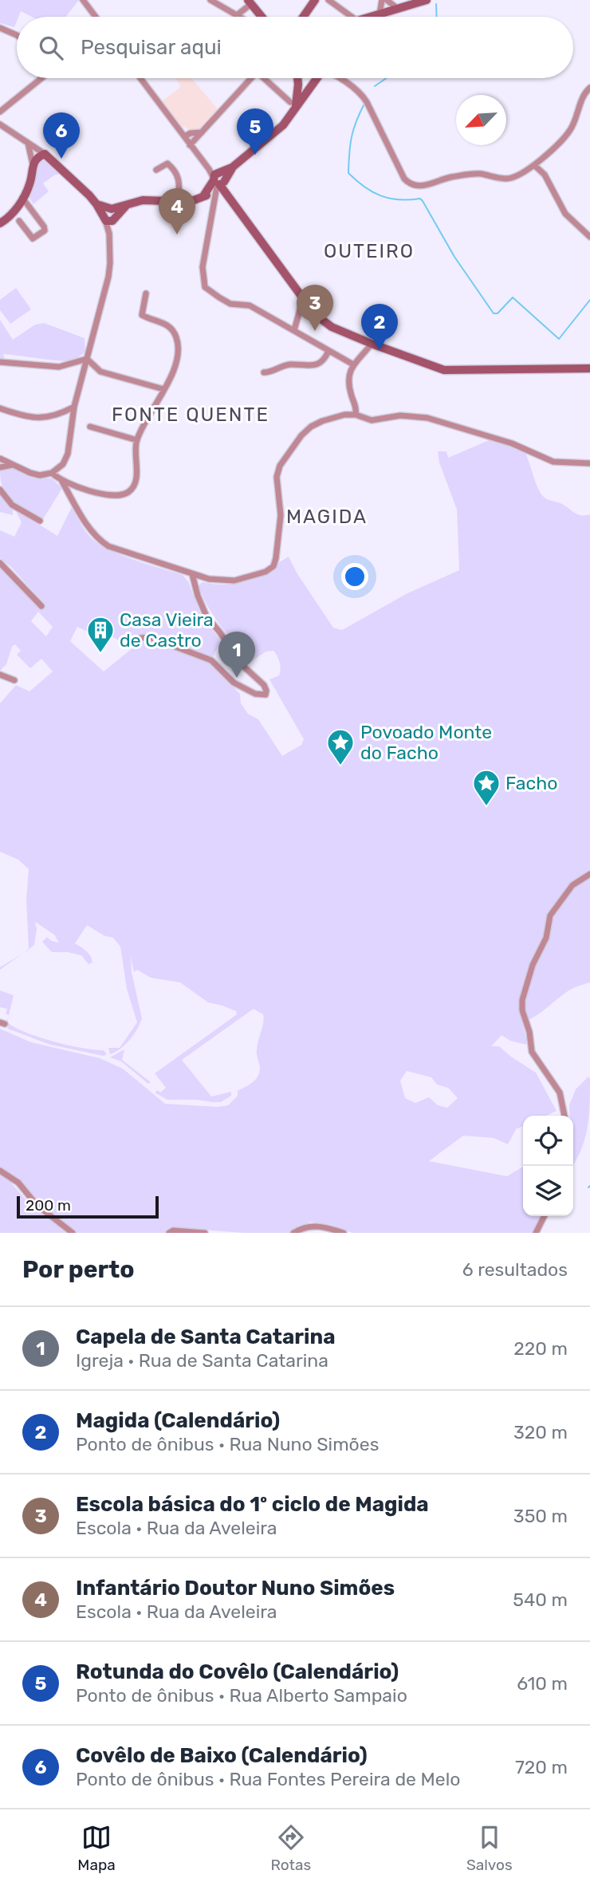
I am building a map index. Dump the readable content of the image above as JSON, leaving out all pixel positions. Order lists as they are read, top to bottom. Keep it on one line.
{"districts":["OUTEIRO","FONTE QUENTE","MAGIDA"],"places":{"building":["Casa Vieira de Castro"],"place":["Povoado Monte do Facho","Facho"]},"scale_bar":"200 m","north":"bottom left","page":{"search":"Pesquisar aqui","pins":["5","6","4","3","2","1"],"scale":"200 m","heading":["Por perto","6 resultados"],"list":[{"mark":"1","name":"Capela de Santa Catarina","note":"Igreja · Rua de Santa Catarina","value":"220 m"},{"mark":"2","name":"Magida (Calendário)","note":"Ponto de ônibus · Rua Nuno Simões","value":"320 m"},{"mark":"3","name":"Escola básica do 1º ciclo de Magida","note":"Escola · Rua da Aveleira","value":"350 m"},{"mark":"4","name":"Infantário Doutor Nuno Simões","note":"Escola · Rua da Aveleira","value":"540 m"},{"mark":"5","name":"Rotunda do Covêlo (Calendário)","note":"Ponto de ônibus · Rua Alberto Sampaio","value":"610 m"},{"mark":"6","name":"Covêlo de Baixo (Calendário)","note":"Ponto de ônibus · Rua Fontes Pereira de Melo","value":"720 m"}],"nav":["Mapa","Rotas","Salvos"]}}
